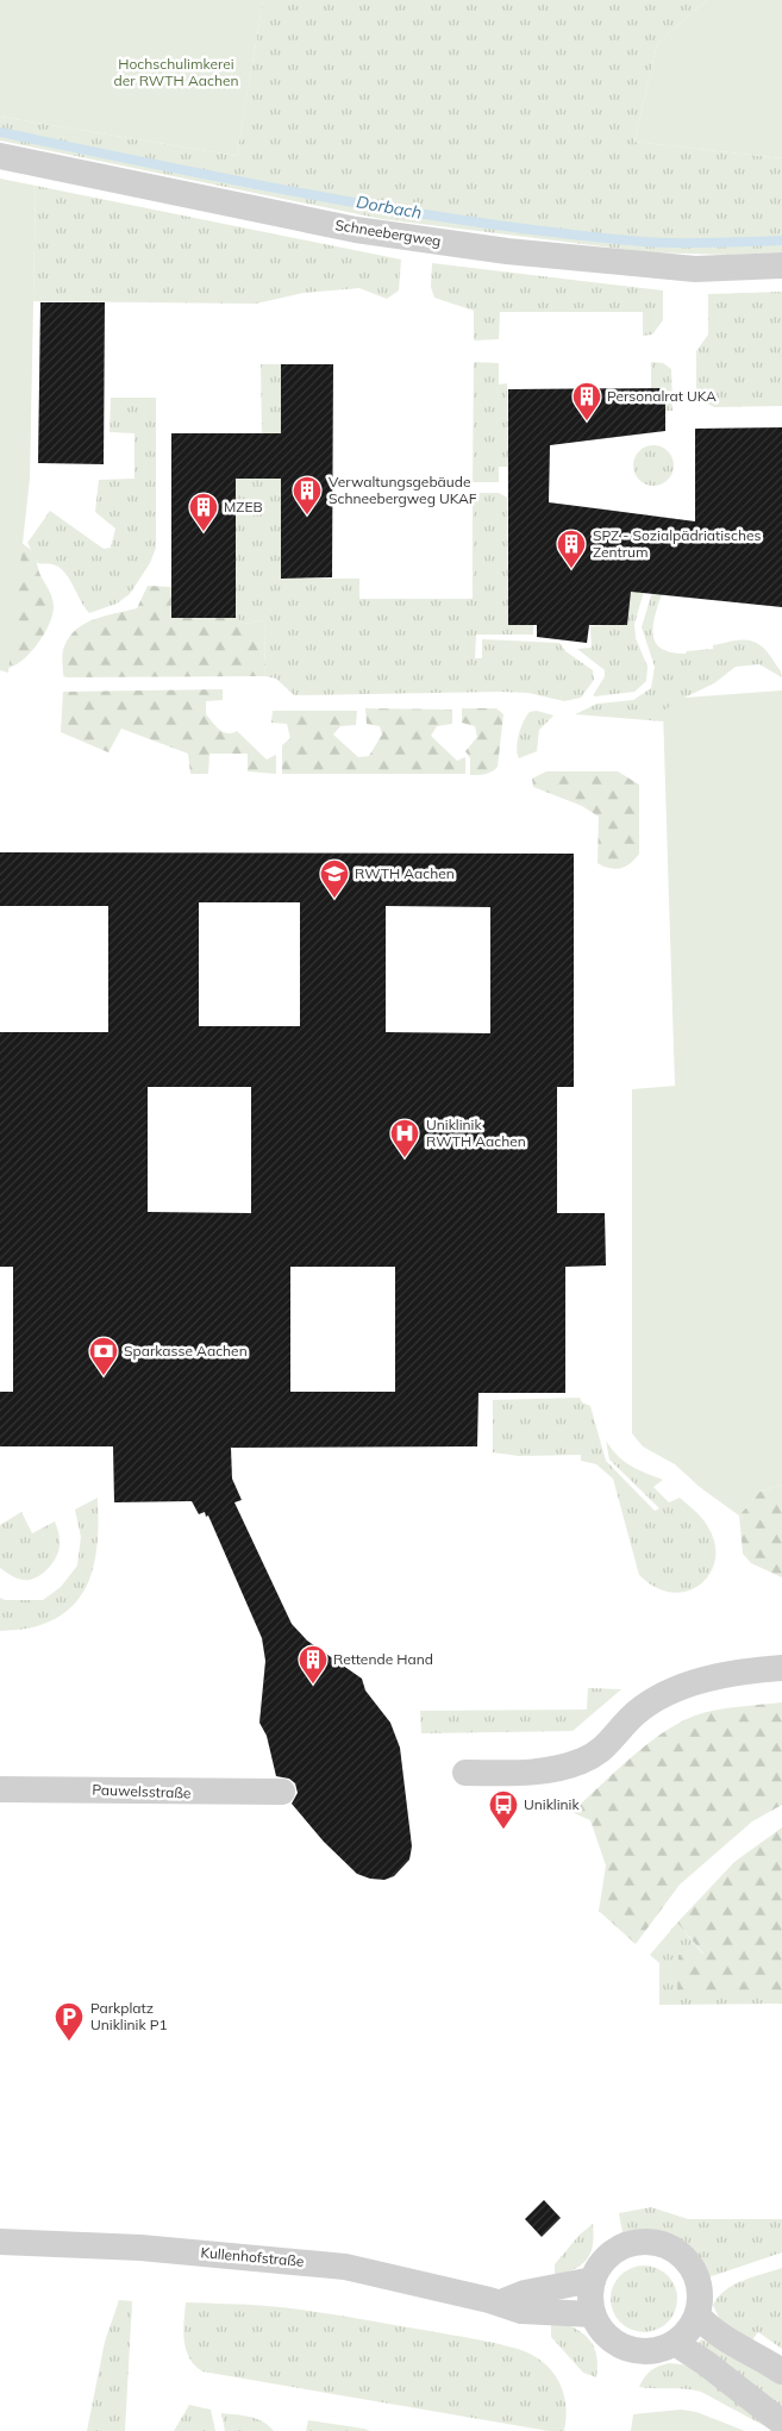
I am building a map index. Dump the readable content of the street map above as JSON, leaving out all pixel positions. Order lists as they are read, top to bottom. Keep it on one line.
{"streets":{"street":["Schneebergweg","Pauwelsstraße","Kullenhofstraße"]},"water":["Dorbach"],"parks":["Hochschulimkerei der RWTH Aachen"],"places":{"building":["Personalrat UKA","Verwaltungsgebäude Schneebergweg UKAF","MZEB","SPZ - Sozialpädriatisches Zentrum","Rettende Hand"],"school or university":["RWTH Aachen"],"hospital":["Uniklinik RWTH Aachen"],"bank":["Sparkasse Aachen"],"bus stop":["Uniklinik"],"parking":["Parkplatz Uniklinik P1"]}}
